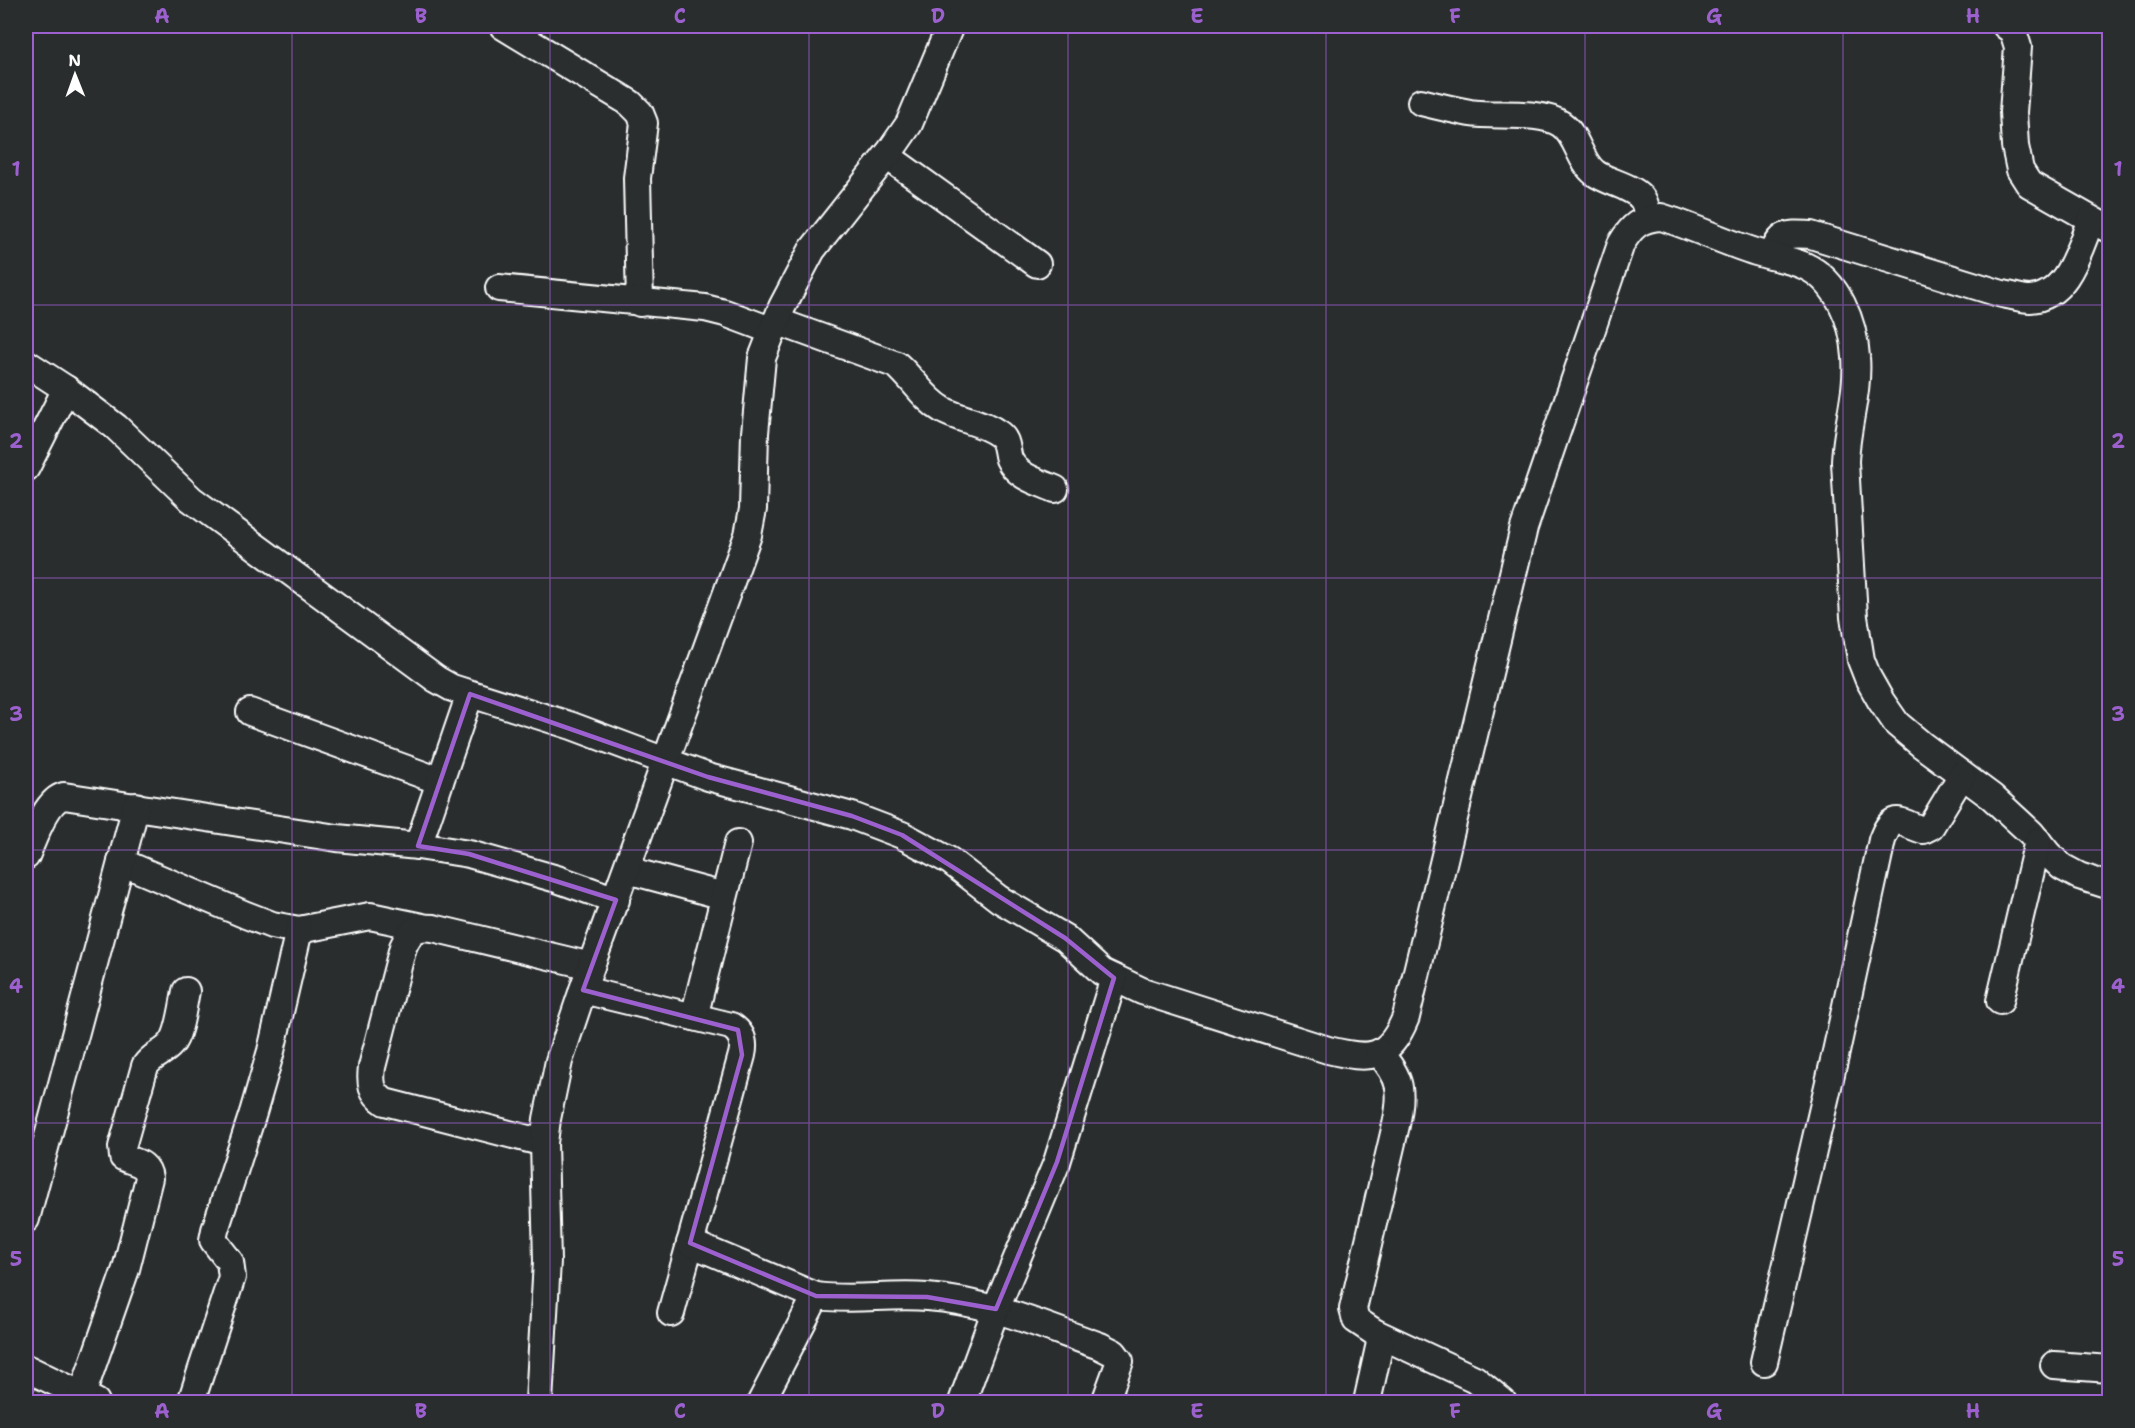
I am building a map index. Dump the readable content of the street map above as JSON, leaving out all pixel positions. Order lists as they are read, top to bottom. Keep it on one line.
{"north":"top","grid":{"columns":["A","B","C","D","E","F","G","H"],"rows":["1","2","3","4","5"]}}
